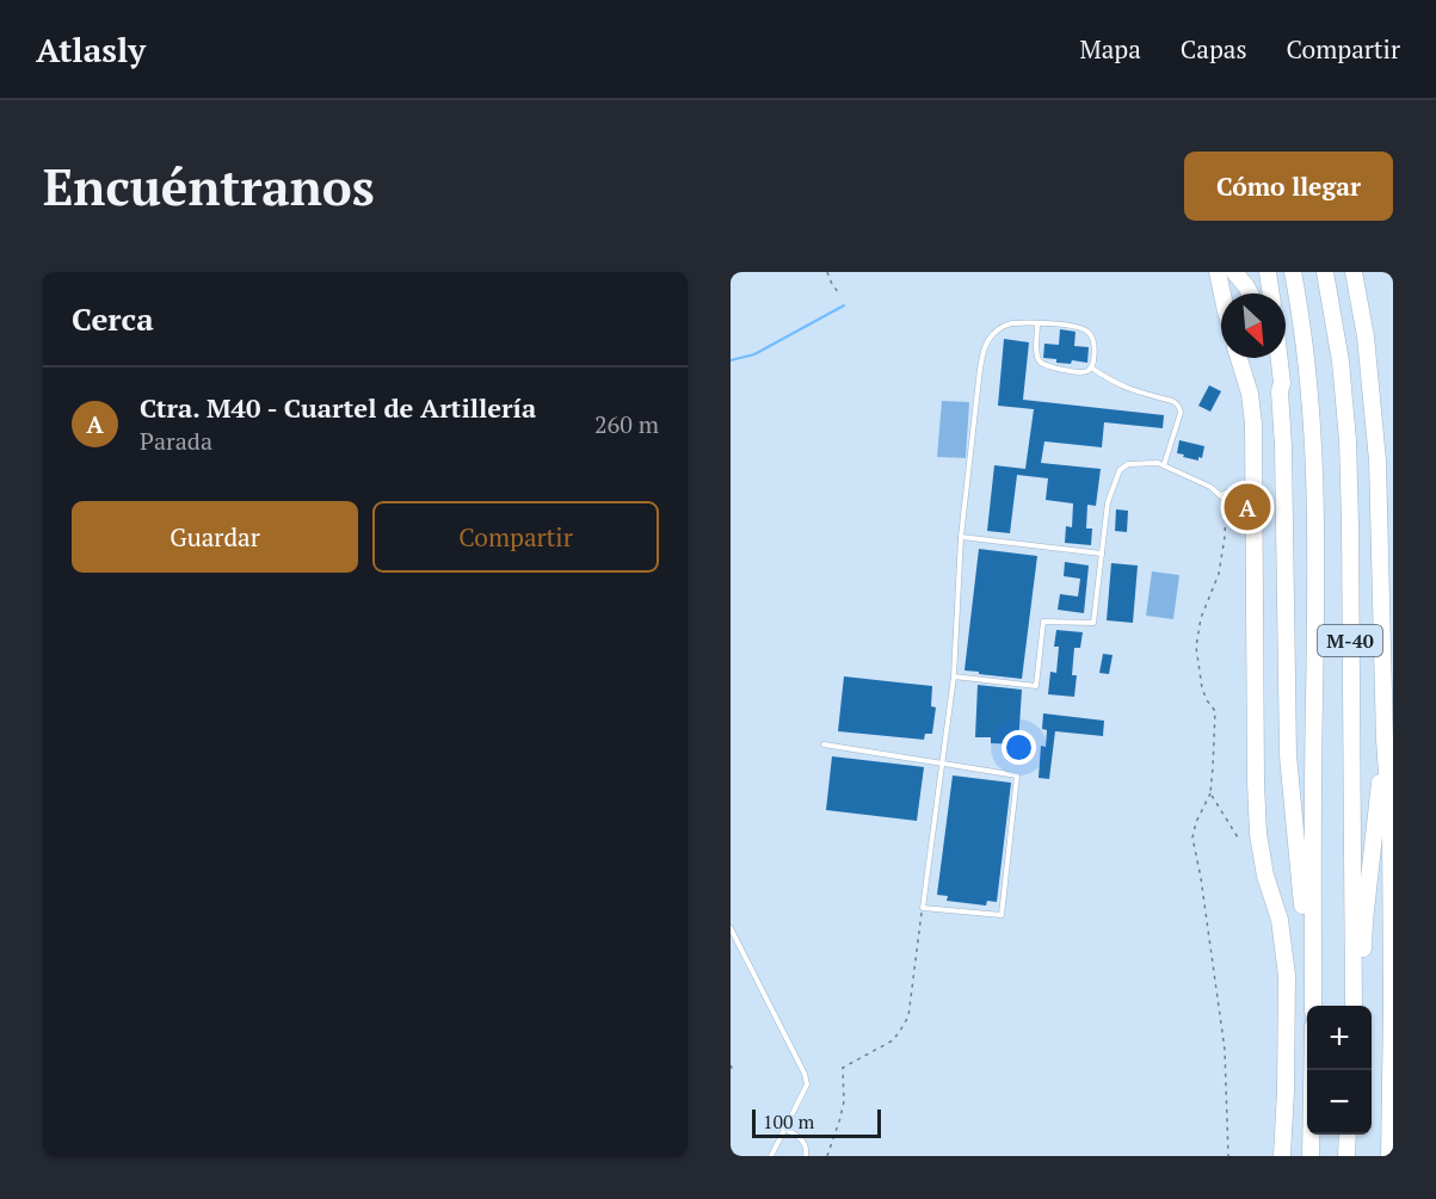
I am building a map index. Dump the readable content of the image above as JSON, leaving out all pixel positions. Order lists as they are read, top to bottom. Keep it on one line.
{"streets":{"highway":["M-40"]},"scale_bar":"100 m","north":"bottom right","page":{"header":"Atlasly","nav":["Mapa","Capas","Compartir"],"buttons":["Cómo llegar",["Guardar","Compartir"]],"title":"Encuéntranos","heading":"Cerca","list":[{"mark":"A","name":"Ctra. M40 - Cuartel de Artillería","note":"Parada","value":"260 m"}],"pins":"A","map_buttons":["+","−"],"scale":"100 m"}}
